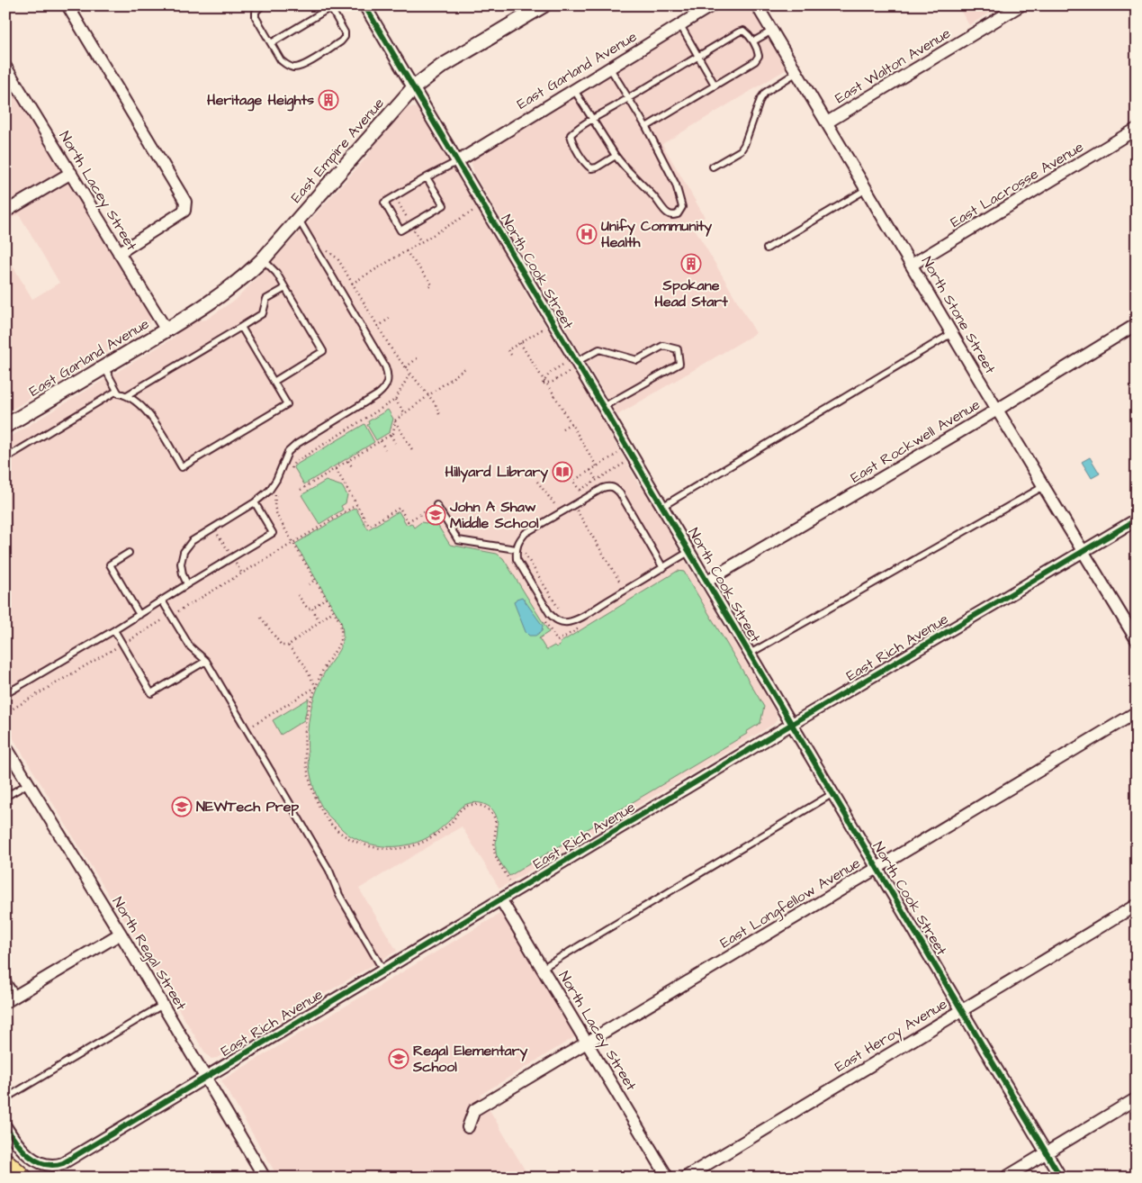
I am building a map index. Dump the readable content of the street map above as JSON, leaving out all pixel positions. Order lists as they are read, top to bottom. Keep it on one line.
{"streets":{"street":["East Walton Avenue","East Garland Avenue","East Empire Avenue","East Lacrosse Avenue","North Lacey Street","North Cook Street","North Stone Street","East Rockwell Avenue","East Rich Avenue","East Longfellow Avenue","North Regal Street","East Heroy Avenue"]},"crossings":[["East Walton Avenue","North Stone Street"],["East Garland Avenue","East Empire Avenue"],["East Garland Avenue","North Lacey Street"],["East Garland Avenue","North Cook Street"],["East Empire Avenue","North Lacey Street"],["East Empire Avenue","North Cook Street"],["East Lacrosse Avenue","North Stone Street"],["North Lacey Street","East Rich Avenue"],["North Lacey Street","East Longfellow Avenue"],["North Cook Street","East Rockwell Avenue"],["North Cook Street","East Rich Avenue"],["North Cook Street","East Longfellow Avenue"],["North Cook Street","East Heroy Avenue"],["North Stone Street","East Rockwell Avenue"],["North Stone Street","East Rich Avenue"],["East Rich Avenue","North Regal Street"]],"places":{"building":["Heritage Heights","Spokane Head Start"],"hospital":["Unify Community Health"],"library":["Hillyard Library"],"school or university":["John A Shaw Middle School","NEWTech Prep","Regal Elementary School"]}}
